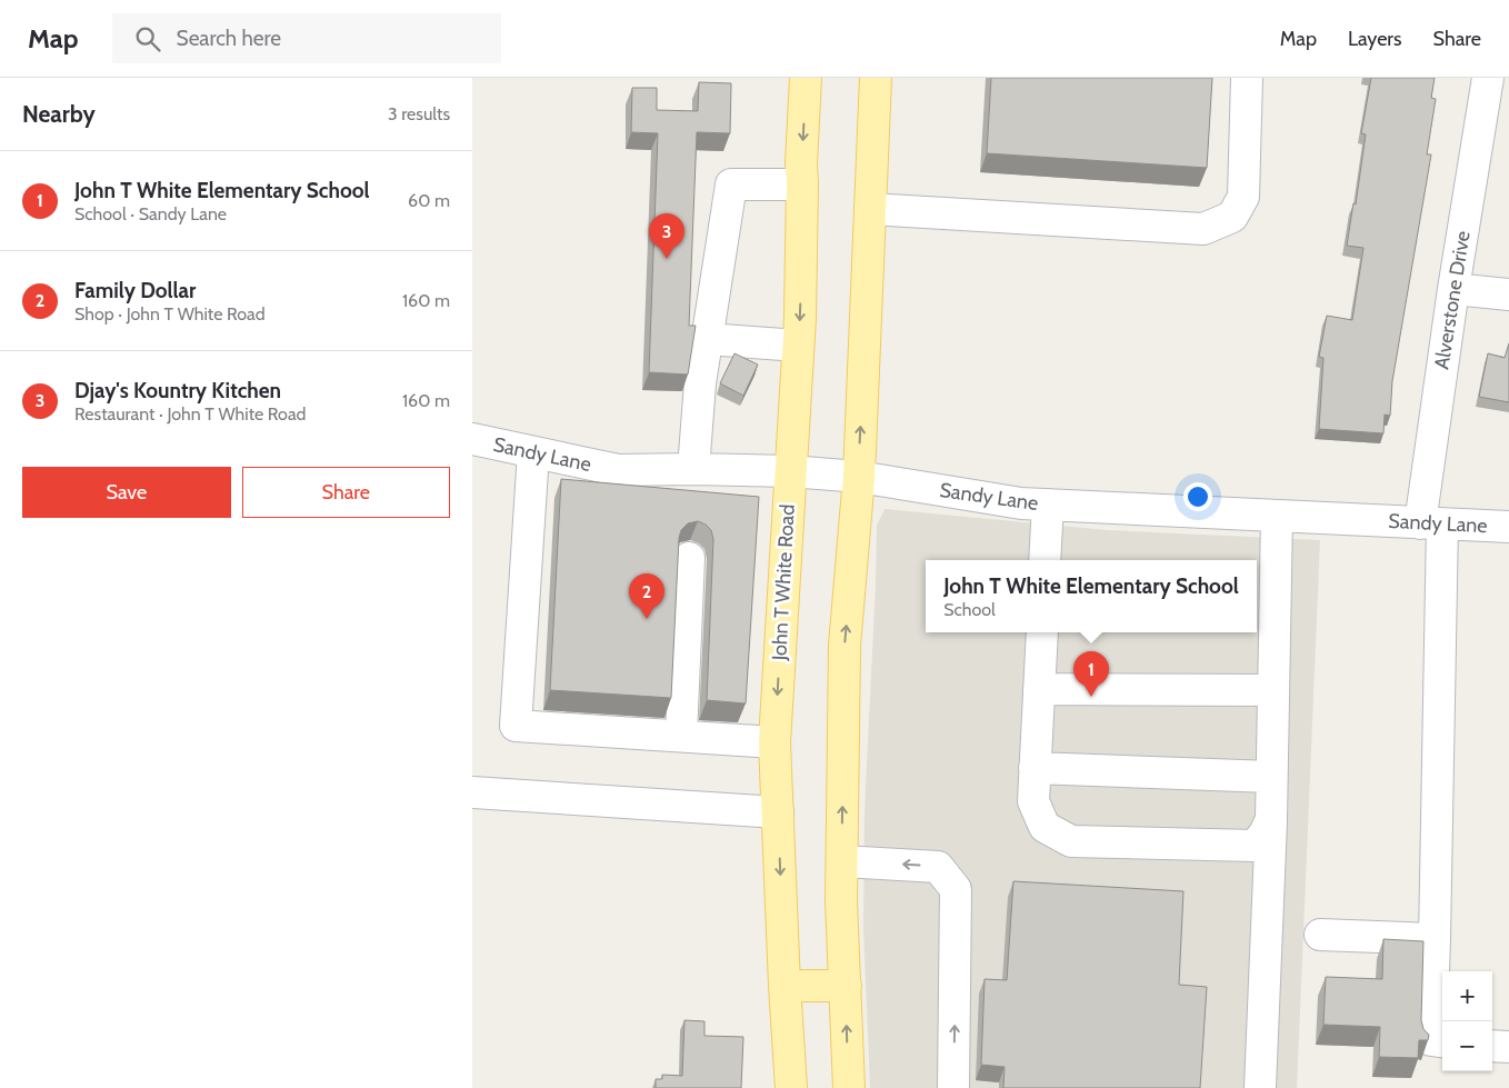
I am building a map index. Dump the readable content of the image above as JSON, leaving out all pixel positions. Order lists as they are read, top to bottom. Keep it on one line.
{"streets":{"main road":["John T White Road"],"street":["Alverstone Drive","Sandy Lane"]},"crossings":[["Alverstone Drive","Sandy Lane"],["Sandy Lane","John T White Road"]],"page":{"header":"Map","search":"Search here","nav":["Map","Layers","Share"],"heading":["Nearby","3 results"],"list":[{"mark":"1","name":"John T White Elementary School","note":"School · Sandy Lane","value":"60 m"},{"mark":"2","name":"Family Dollar","note":"Shop · John T White Road","value":"160 m"},{"mark":"3","name":"Djay's Kountry Kitchen","note":"Restaurant · John T White Road","value":"160 m"}],"pins":["3","2","1"],"buttons":["Save","Share"],"popup":["John T White Elementary School","School"],"map_buttons":["+","−"]}}
